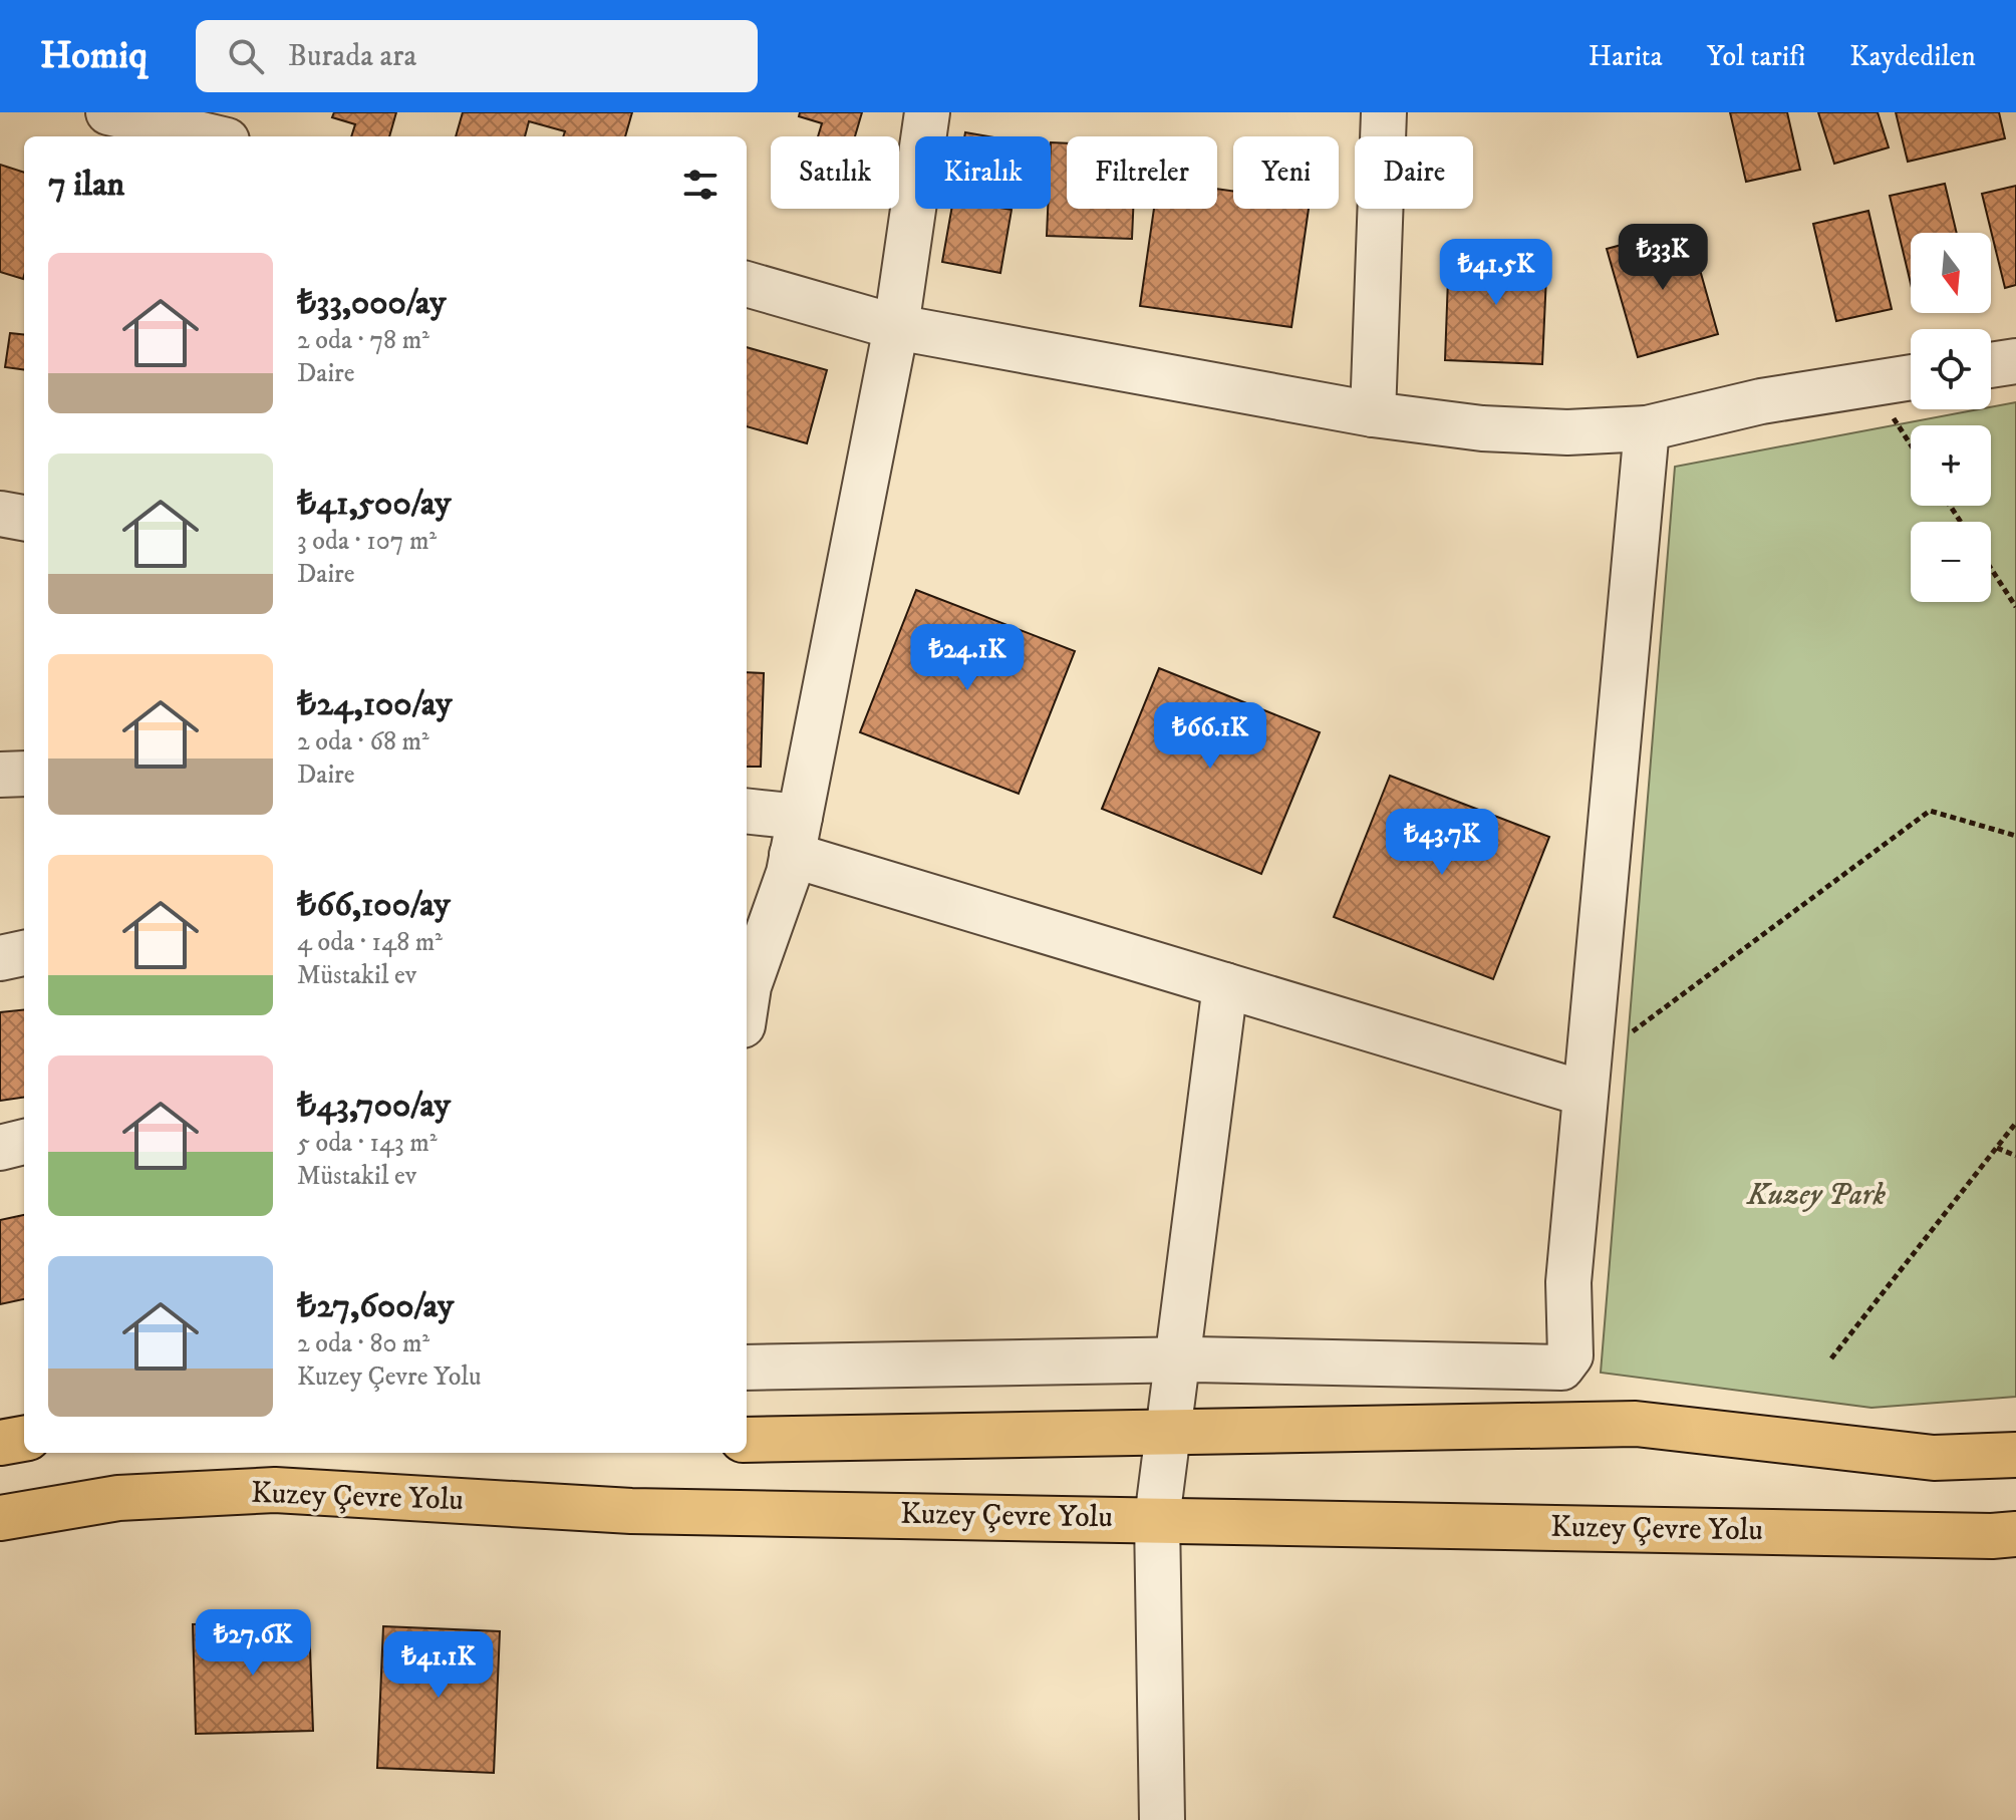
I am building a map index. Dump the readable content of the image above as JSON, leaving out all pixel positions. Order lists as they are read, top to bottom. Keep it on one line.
{"streets":{"main road":["Kuzey Çevre Yolu"]},"parks":["Kuzey Park"],"north":"bottom","page":{"header":"Homiq","search":"Burada ara","nav":["Harita","Yol tarifi","Kaydedilen"],"chip":["Satılık","Kiralık","Filtreler","Yeni","Daire"],"heading":"7 ilan","price":["₺33K","₺41.5K","₺24.1K","₺66.1K","₺43.7K","₺27.6K","₺41.1K"],"map_buttons":["+","−"],"list":[{"name":"₺33,000/ay","note":"2 oda · 78 m² · Daire"},{"name":"₺41,500/ay","note":"3 oda · 107 m² · Daire"},{"name":"₺24,100/ay","note":"2 oda · 68 m² · Daire"},{"name":"₺66,100/ay","note":"4 oda · 148 m² · Müstakil ev"},{"name":"₺43,700/ay","note":"5 oda · 143 m² · Müstakil ev"},{"name":"₺27,600/ay","note":"2 oda · 80 m² · Kuzey Çevre Yolu"}]}}
